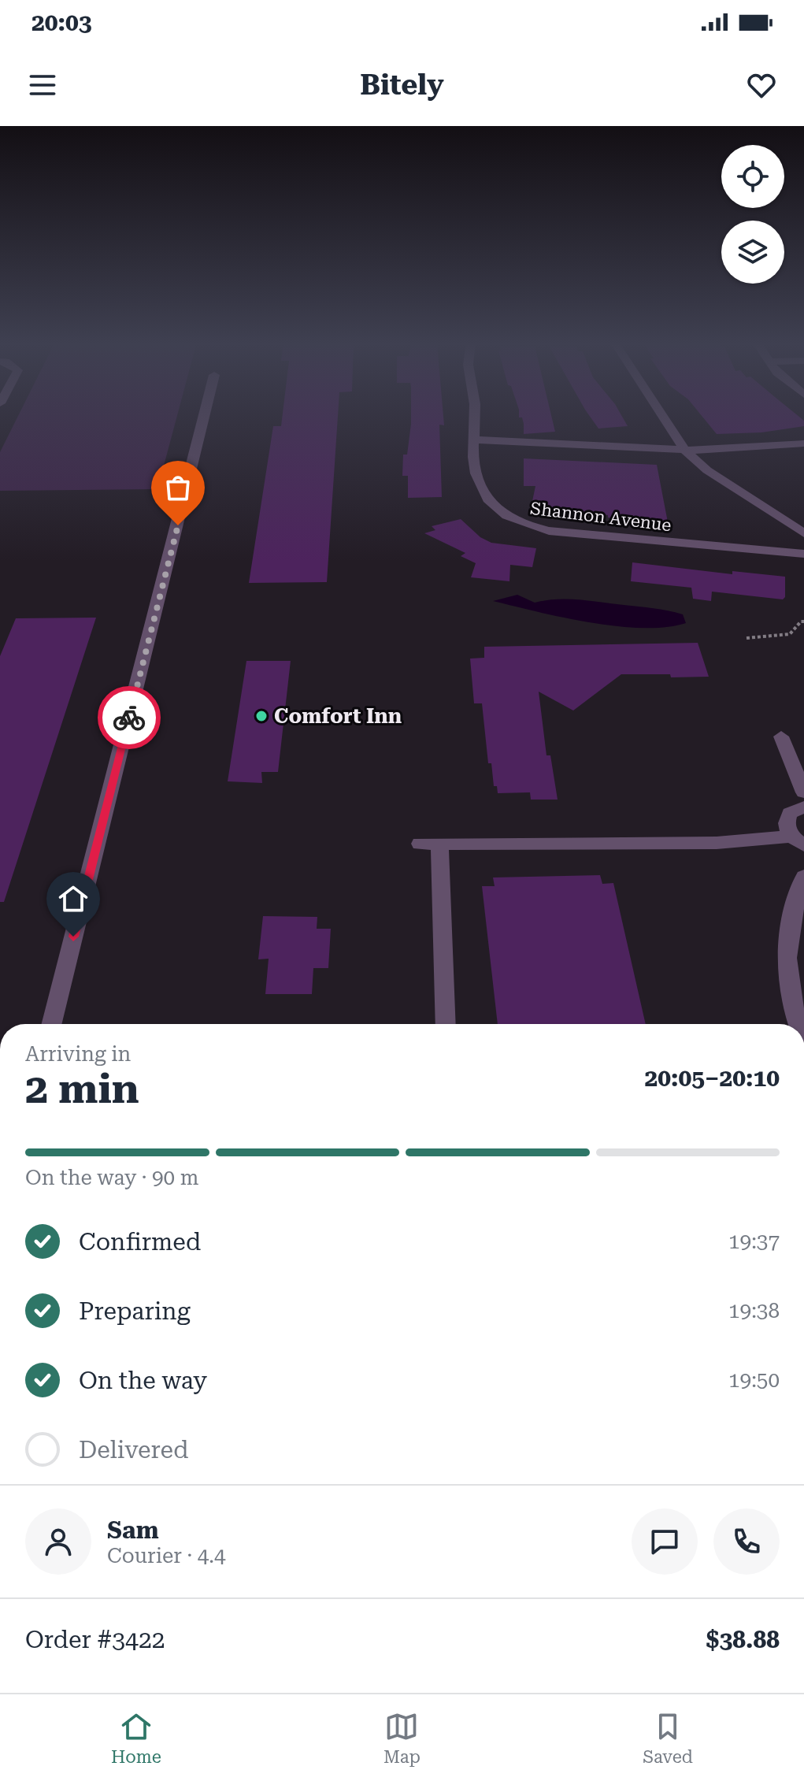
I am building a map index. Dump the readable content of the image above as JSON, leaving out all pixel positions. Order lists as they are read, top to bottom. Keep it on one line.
{"streets":{"street":["Shannon Avenue"]},"places":["Comfort Inn"],"page":{"status":"20:03","header":"Bitely","heading":["2 min","Arriving in","20:05–20:10"],"panel":["Sam","Courier · 4.4","Order #3422","$38.88"],"bar":"On the way · 90 m","list":[["Confirmed","19:37"],["Preparing","19:38"],["On the way","19:50"],"Delivered"],"tabs":["Home","Map","Saved"]}}
